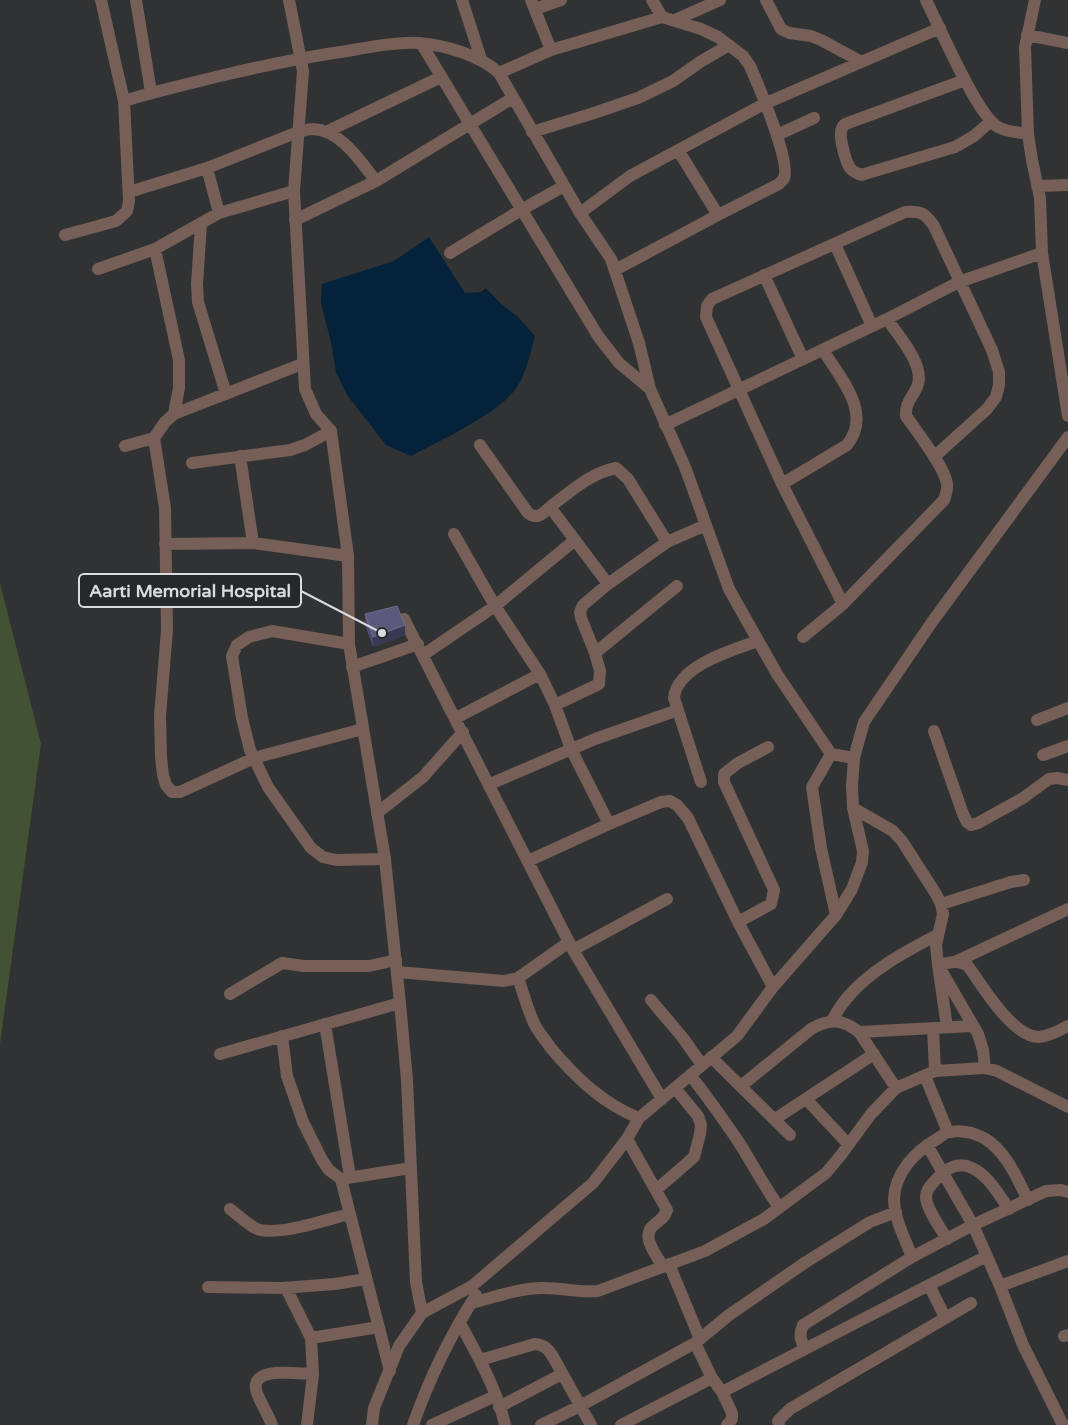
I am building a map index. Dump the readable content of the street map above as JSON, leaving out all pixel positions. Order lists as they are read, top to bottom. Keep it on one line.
{"places":["Aarti Memorial Hospital"]}
